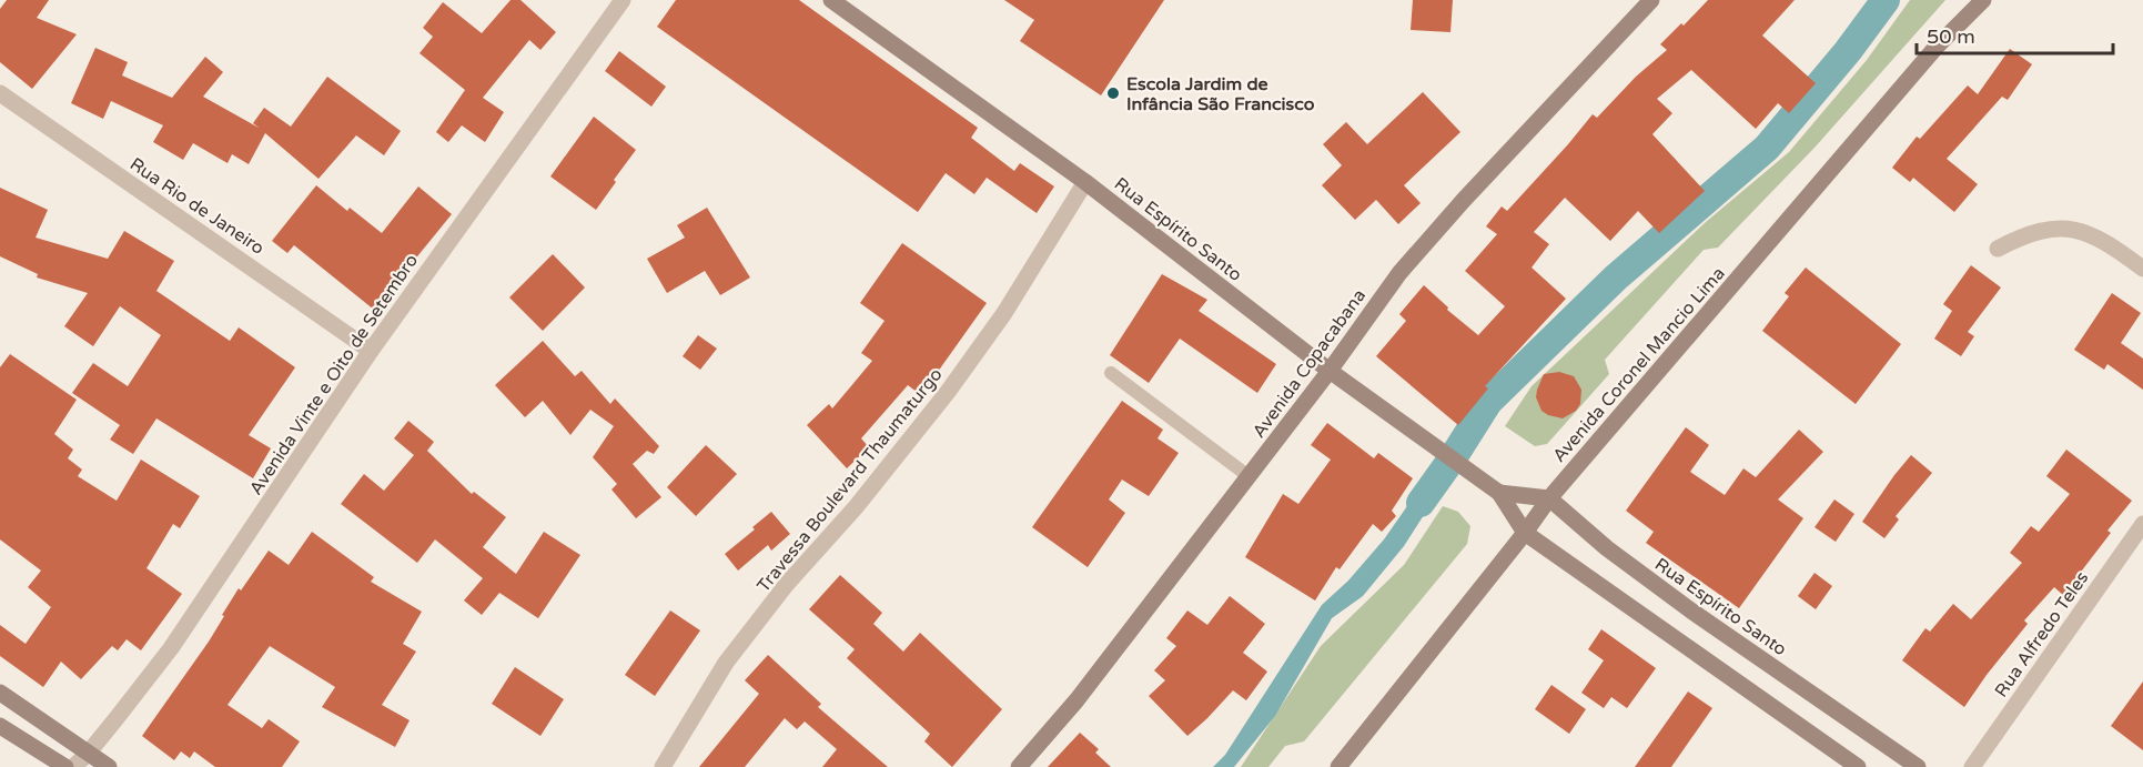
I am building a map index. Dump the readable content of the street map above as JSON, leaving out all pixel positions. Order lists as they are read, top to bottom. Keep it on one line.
{"streets":{"street":["Rua Rio de Janeiro","Rua Espírito Santo","Avenida Copacabana","Avenida Coronel Mancio Lima","Avenida Vinte e Oito de Setembro","Travessa Boulevard Thaumaturgo","Rua Alfredo Teles"]},"crossings":[["Rua Rio de Janeiro","Avenida Vinte e Oito de Setembro"],["Rua Espírito Santo","Avenida Copacabana"],["Rua Espírito Santo","Avenida Coronel Mancio Lima"],["Rua Espírito Santo","Travessa Boulevard Thaumaturgo"]],"places":["Escola Jardim de Infância São Francisco"],"scale_bar":"50 m"}
